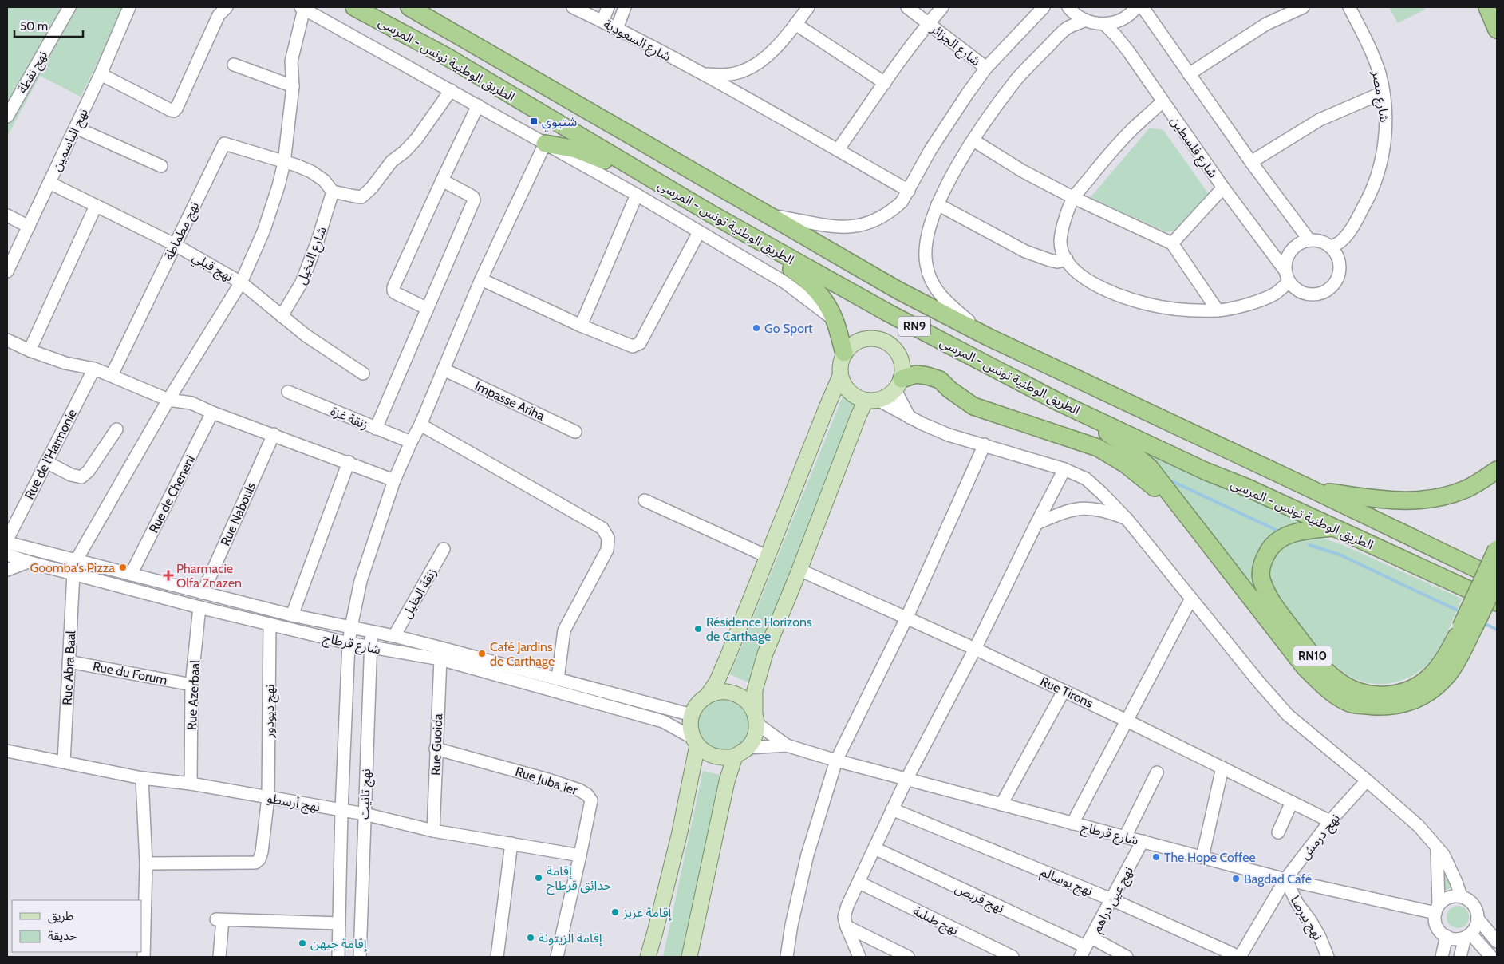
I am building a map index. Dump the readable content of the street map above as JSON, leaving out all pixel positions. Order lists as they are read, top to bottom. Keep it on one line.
{"streets":{"highway":["الطريق الوطنية تونس - المرسى","RN9","RN10"],"street":["شارع السعودية","شارع الجزائر","نهج نفطة","شارع مصر","نهج الياسمين","شارع فلسطين","نهج مطماطة","شارع النخيل","نهج قبلي","Impasse Ariha","زنقة غزة","Rue de l'Harmonie","Rue de Cheneni","Rue Nabouls","زنقة الخليل","شارع قرطاج","Rue Abra Baal","Rue du Forum","Rue Tirons","Rue Azerbaal","نهج ديودور","Rue Guoida","Rue Juba 1er","نهج تانيت","نهج أرسطو","نهج درمش","نهج بوسالم","نهج قربص","نهج عين دراهم","نهج بيرصا","نهج طبلبة"]},"crossings":[["الطريق الوطنية تونس - المرسى","RN10"],["شارع مصر","شارع فلسطين"],["نهج الياسمين","نهج قبلي"],["نهج مطماطة","نهج قبلي"],["نهج مطماطة","Rue Abra Baal"],["شارع النخيل","نهج قبلي"],["نهج قبلي","Rue Abra Baal"],["Rue de l'Harmonie","شارع قرطاج"],["Rue de Cheneni","شارع قرطاج"],["Rue Nabouls","شارع قرطاج"],["زنقة الخليل","شارع قرطاج"],["شارع قرطاج","Rue Abra Baal"],["شارع قرطاج","Rue Azerbaal"],["شارع قرطاج","نهج ديودور"],["شارع قرطاج","Rue Guoida"],["شارع قرطاج","نهج تانيت"],["شارع قرطاج","نهج درمش"],["شارع قرطاج","نهج عين دراهم"],["شارع قرطاج","نهج بيرصا"],["Rue Abra Baal","Rue du Forum"],["Rue Abra Baal","نهج أرسطو"],["Rue du Forum","Rue Azerbaal"],["Rue Tirons","نهج درمش"],["Rue Azerbaal","نهج أرسطو"],["نهج ديودور","نهج أرسطو"],["Rue Guoida","Rue Juba 1er"],["Rue Guoida","نهج أرسطو"],["Rue Juba 1er","نهج أرسطو"],["نهج تانيت","نهج أرسطو"],["نهج درمش","نهج بوسالم"],["نهج درمش","نهج بيرصا"],["نهج بوسالم","نهج عين دراهم"],["نهج قربص","نهج عين دراهم"]],"places":{"transit":["شتيوي"],"other":["Go Sport","Goomba's Pizza","Résidence Horizons de Carthage","Café Jardins de Carthage","The Hope Coffee","إقامة حدائق قرطاج","Bagdad Café","إقامة عزيز","إقامة الزيتونة","إقامة جيهن"],"health":["Pharmacie Olfa Znazen"]},"legend":["طريق","حديقة"],"scale_bar":"50 m"}
